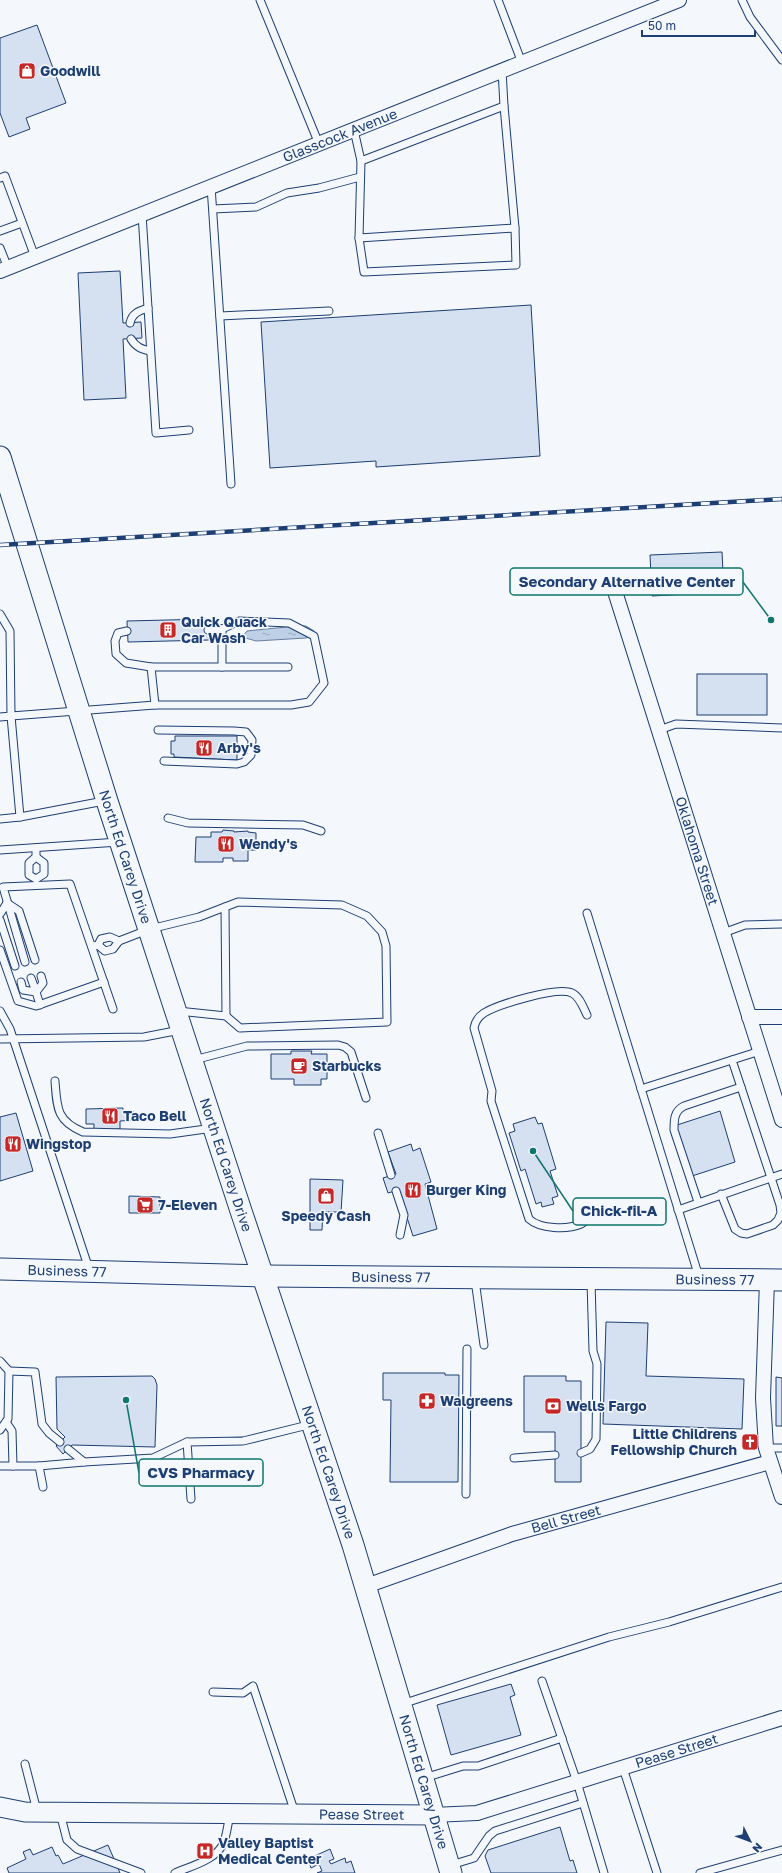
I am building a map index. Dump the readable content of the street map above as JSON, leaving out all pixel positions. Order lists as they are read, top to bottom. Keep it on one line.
{"streets":{"main road":["North Ed Carey Drive","Business 77"],"street":["Glasscock Avenue","Oklahoma Street","Bell Street","Pease Street"]},"crossings":[["North Ed Carey Drive","Business 77"],["North Ed Carey Drive","Bell Street"],["North Ed Carey Drive","Pease Street"]],"places":{"shop":["Goodwill","Speedy Cash"],"other":["Secondary Alternative Center","Chick-fil-A","CVS Pharmacy"],"building":["Quick Quack Car Wash"],"restaurant":["Arby's","Wendy's","Taco Bell","Wingstop","Burger King"],"cafe":["Starbucks"],"supermarket":["7-Eleven"],"pharmacy":["Walgreens"],"bank":["Wells Fargo"],"church":["Little Childrens Fellowship Church"],"hospital":["Valley Baptist Medical Center"]},"scale_bar":"50 m","north":"bottom right"}
